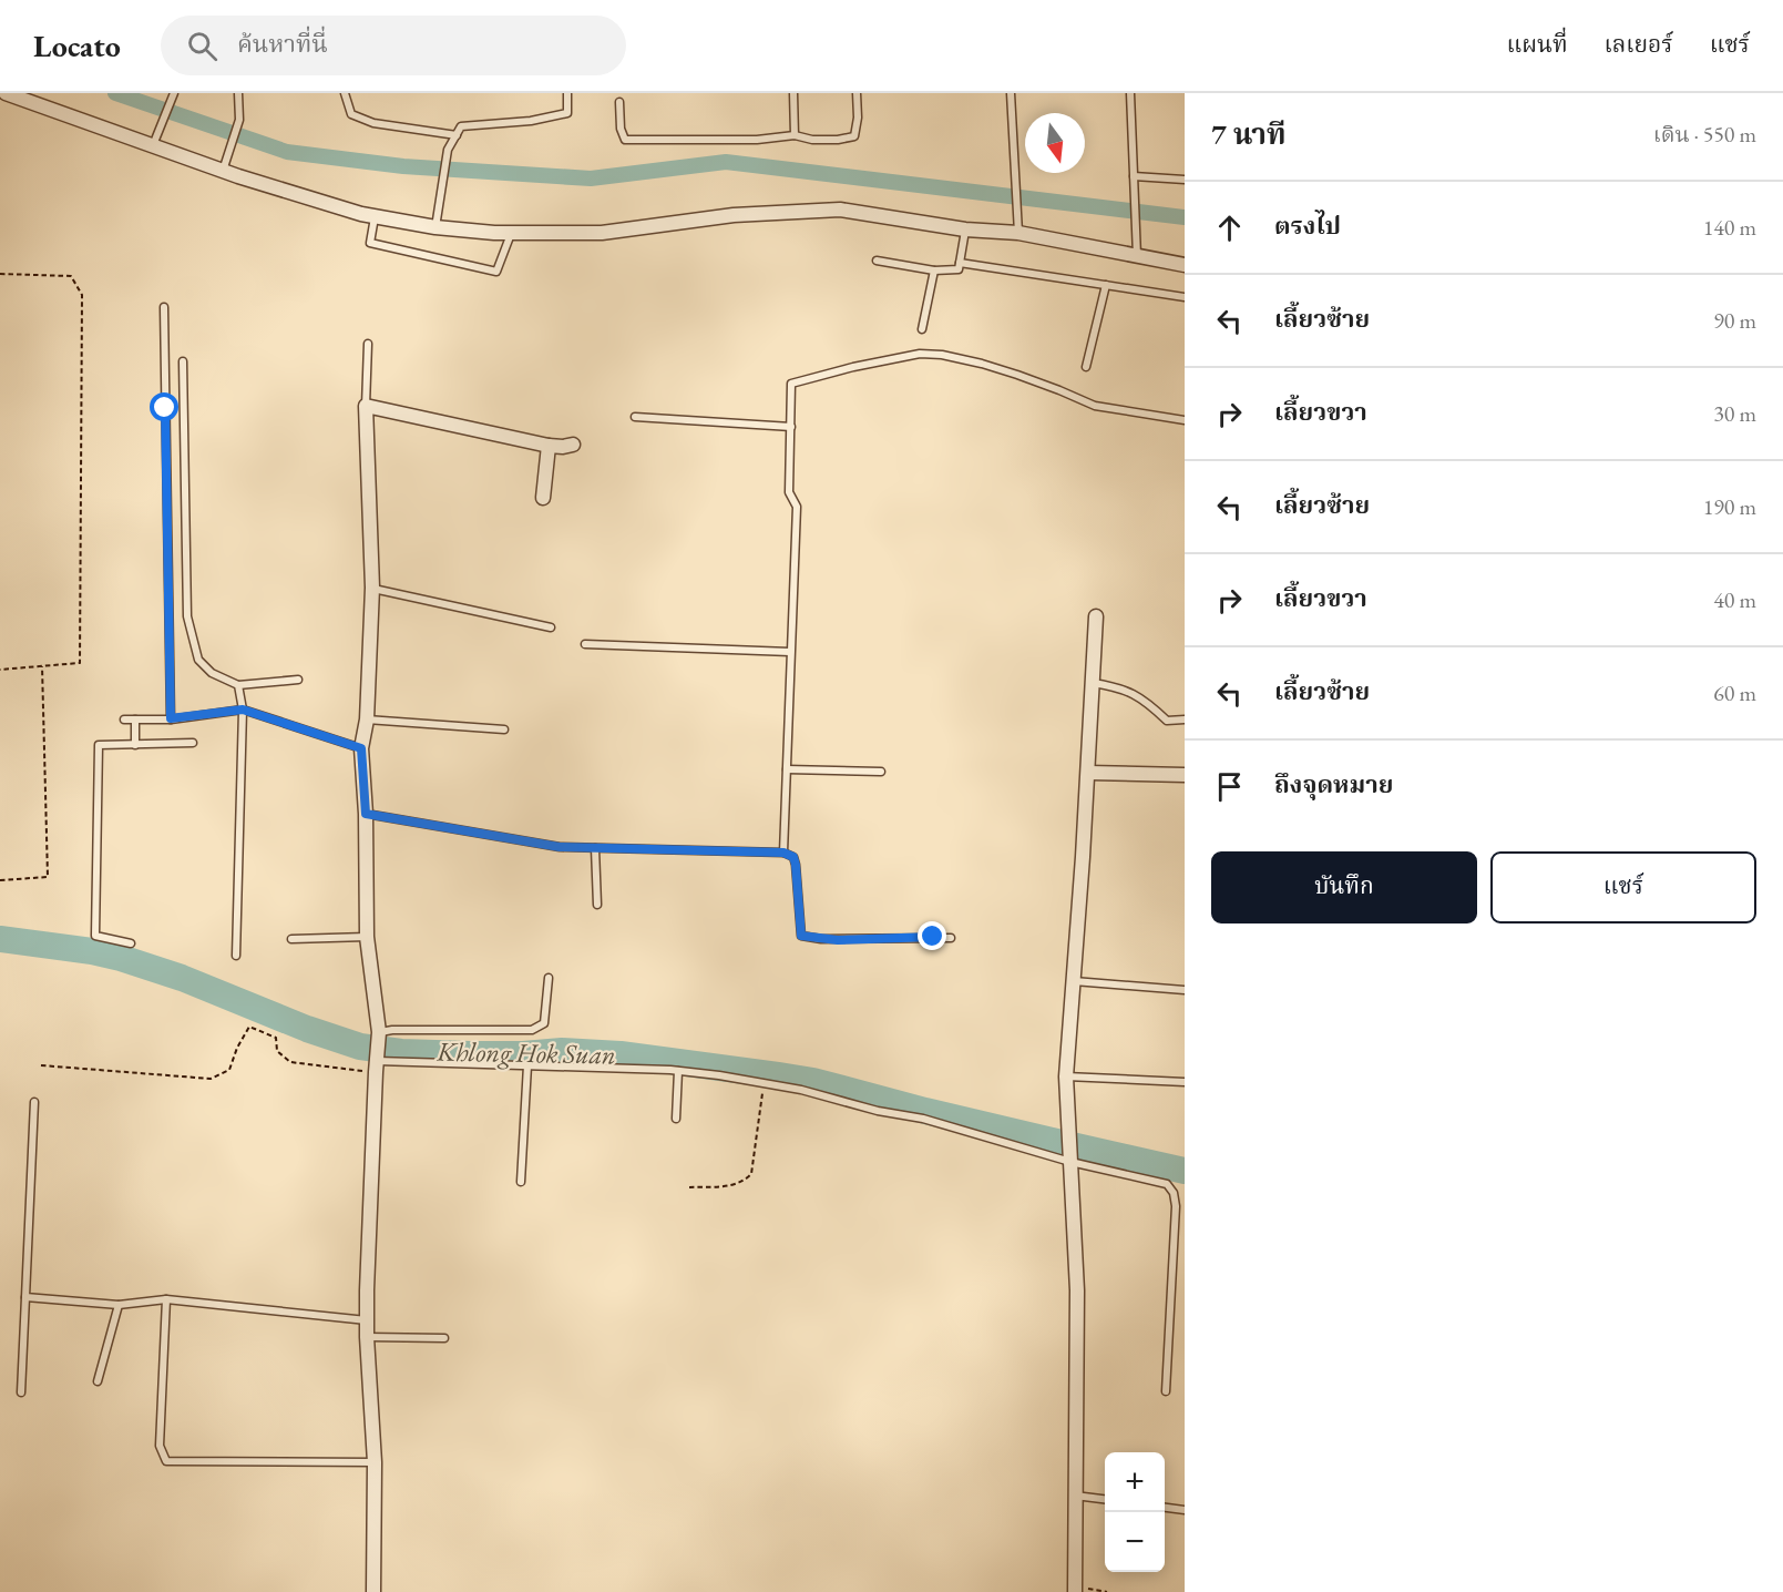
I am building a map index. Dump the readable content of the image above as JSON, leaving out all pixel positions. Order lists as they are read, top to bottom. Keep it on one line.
{"water":["Khlong Hok Suan"],"north":"bottom","page":{"header":"Locato","search":"ค้นหาที่นี่","nav":["แผนที่","เลเยอร์","แชร์"],"heading":["7 นาที","เดิน · 550 m"],"list":[["ตรงไป","140 m"],["เลี้ยวซ้าย","90 m"],["เลี้ยวขวา","30 m"],["เลี้ยวซ้าย","190 m"],["เลี้ยวขวา","40 m"],["เลี้ยวซ้าย","60 m"],"ถึงจุดหมาย"],"buttons":["บันทึก","แชร์"],"map_buttons":["+","−"]}}
